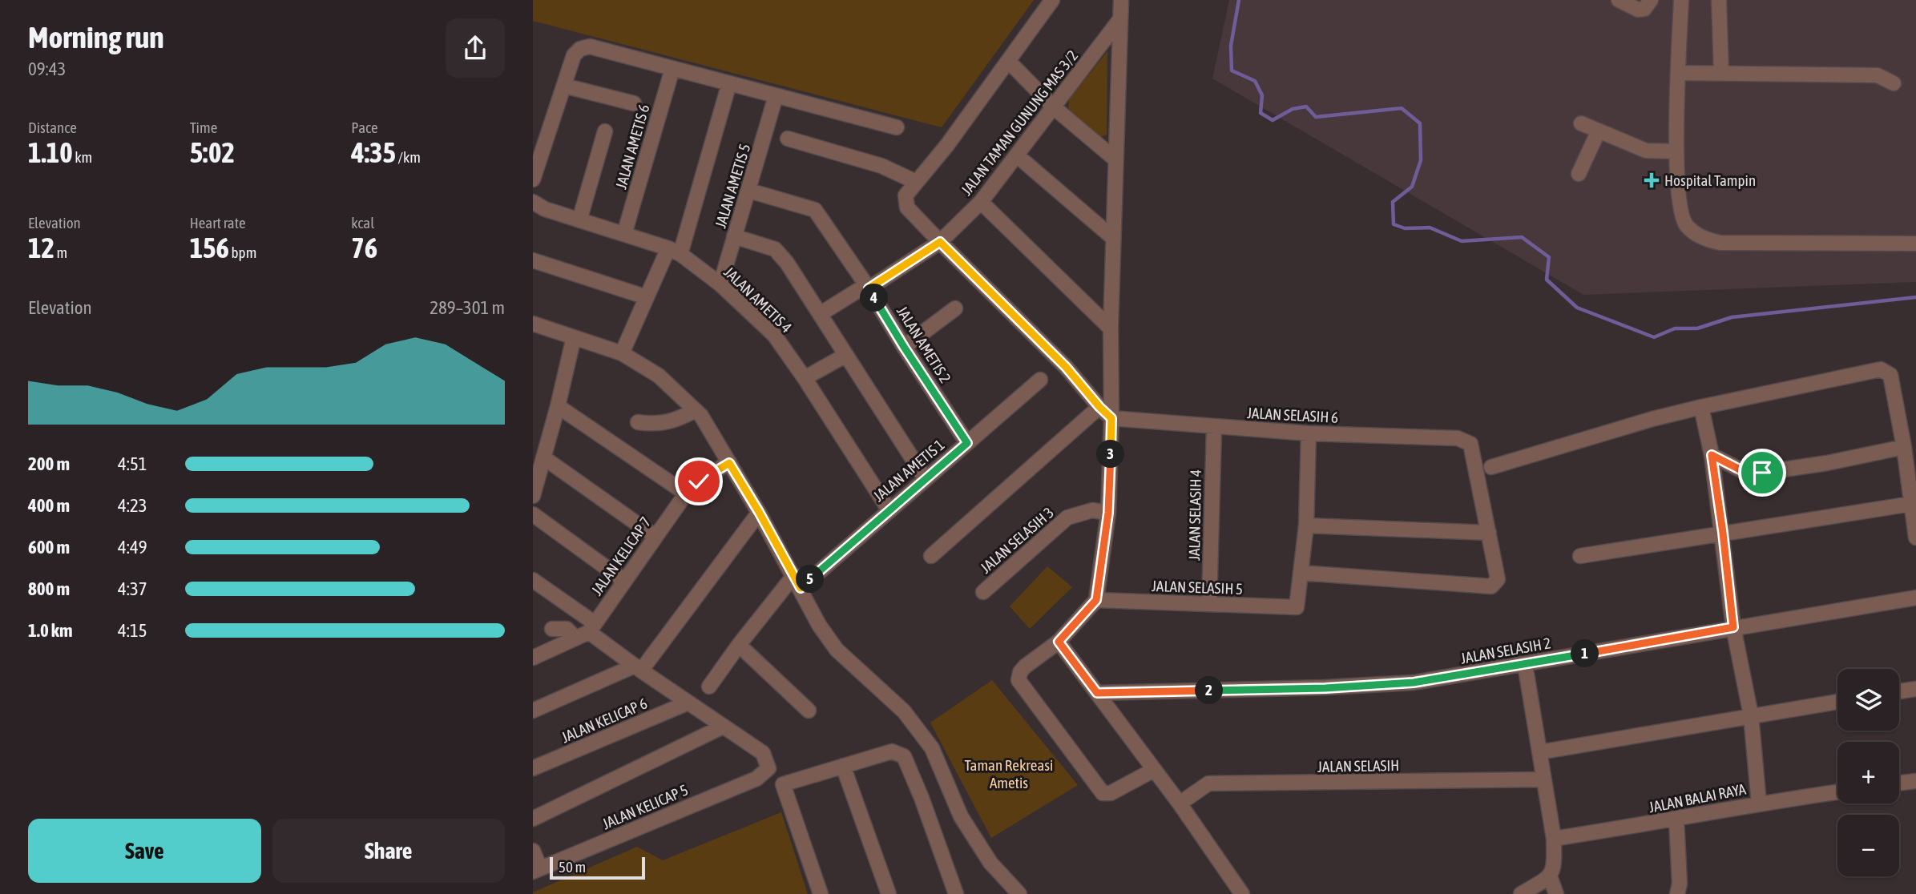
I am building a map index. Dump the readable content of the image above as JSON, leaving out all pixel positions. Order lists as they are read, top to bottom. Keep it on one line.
{"streets":{"street":["JALAN TAMAN GUNUNG MAS 3/2","JALAN AMETIS 6","JALAN AMETIS 5","JALAN AMETIS 4","JALAN AMETIS 2","JALAN SELASIH 6","JALAN AMETIS 1","JALAN SELASIH 4","JALAN SELASIH 3","JALAN KELICAP 7","JALAN SELASIH 5","JALAN SELASIH 2","JALAN KELICAP 6","JALAN SELASIH","JALAN BALAI RAYA","JALAN KELICAP 5"]},"crossings":[["JALAN TAMAN GUNUNG MAS 3/2","JALAN AMETIS 2"],["JALAN AMETIS 6","JALAN AMETIS 4"],["JALAN AMETIS 5","JALAN AMETIS 4"],["JALAN AMETIS 5","JALAN AMETIS 2"],["JALAN AMETIS 4","JALAN AMETIS 1"],["JALAN AMETIS 2","JALAN AMETIS 1"],["JALAN SELASIH 6","JALAN SELASIH 4"],["JALAN SELASIH 4","JALAN SELASIH 5"]],"parks":["Taman Rekreasi Ametis"],"places":{"health":["Hospital Tampin"]},"scale_bar":"50 m","page":{"heading":["Morning run","09:43"],"stats":[["Distance","1.10 km"],["Time","5:02"],["Pace","4:35 /km"],["Elevation","12 m"],["Heart rate","156 bpm"],["kcal","76"]],"pins":["4","3","5","1","2"],"chart":["Elevation","289–301 m"],"list":[{"name":"200 m","note":"4:51"},{"name":"400 m","note":"4:23"},{"name":"600 m","note":"4:49"},{"name":"800 m","note":"4:37"},{"name":"1.0 km","note":"4:15"}],"map_buttons":["+","−"],"buttons":["Save","Share"],"scale":"50 m"}}
